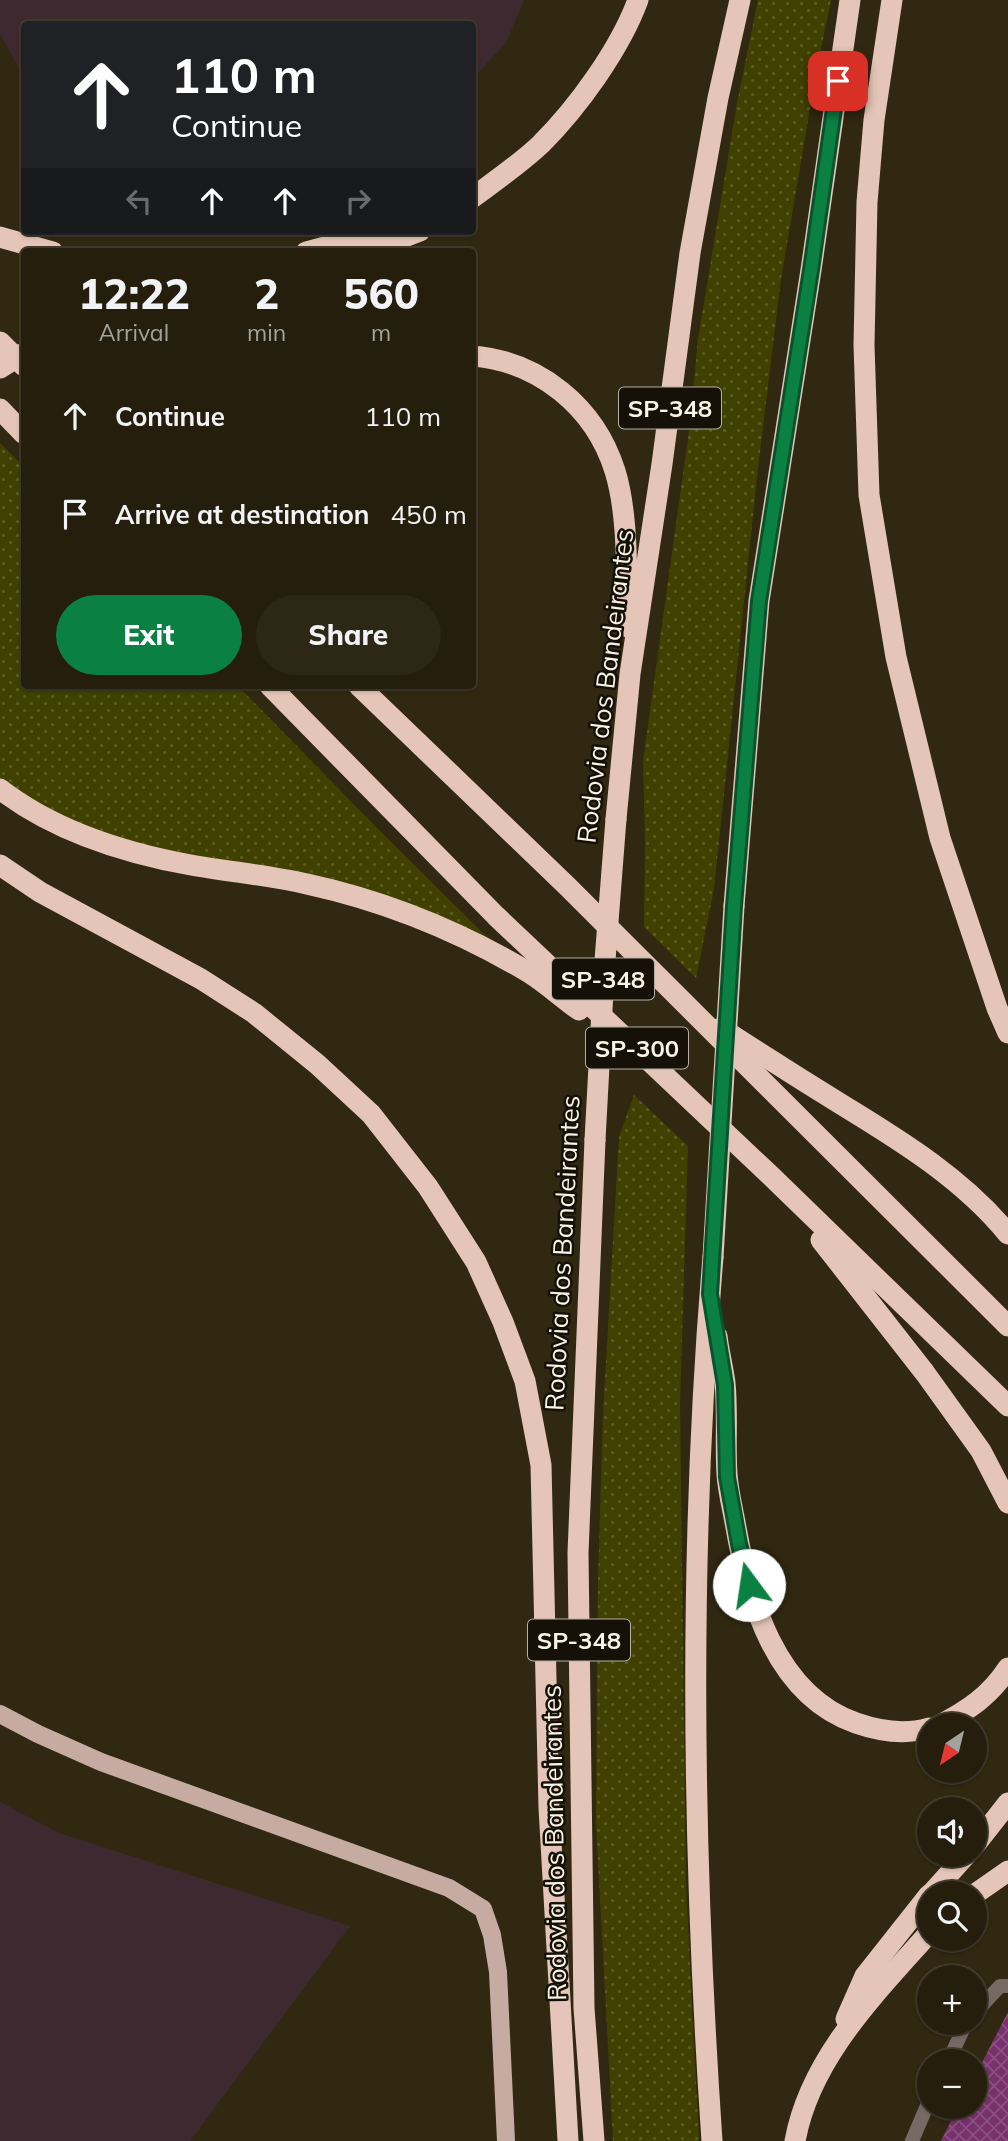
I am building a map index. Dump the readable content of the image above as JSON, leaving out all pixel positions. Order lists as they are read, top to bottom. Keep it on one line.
{"streets":{"highway":["SP-348","Rodovia dos Bandeirantes","SP-300"]},"north":"bottom left","page":{"turn":["110 m","Continue"],"eta":["12:22","Arrival","2","min","560","m"],"list":[{"name":"Continue","value":"110 m"},{"name":"Arrive at destination","value":"450 m"}],"buttons":["Exit","Share"],"map_buttons":["+","−"]}}
